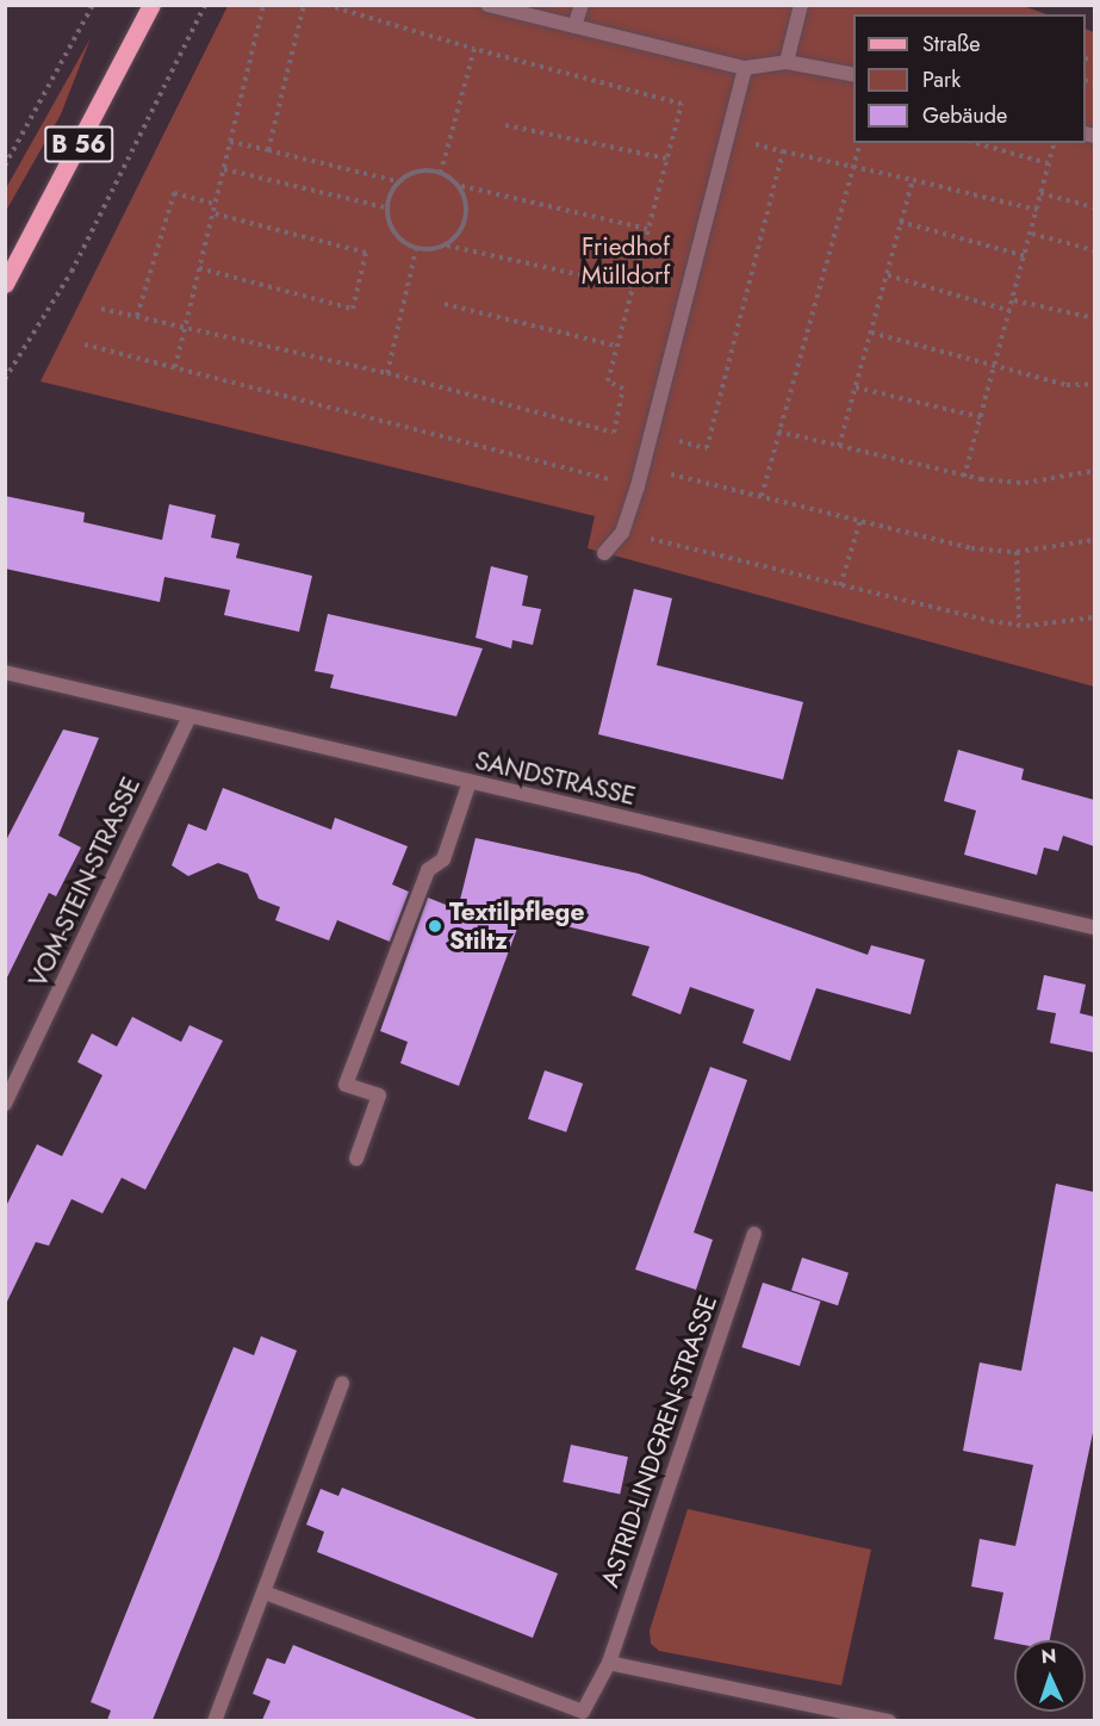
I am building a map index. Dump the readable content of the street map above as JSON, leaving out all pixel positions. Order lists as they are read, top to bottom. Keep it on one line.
{"streets":{"main road":["B 56"],"street":["SANDSTRASSE","VOM-STEIN-STRASSE","ASTRID-LINDGREN-STRASSE"]},"crossings":[["SANDSTRASSE","VOM-STEIN-STRASSE"]],"parks":["Friedhof Mülldorf"],"places":["Textilpflege Stiltz"],"legend":["Straße","Park","Gebäude"],"north":"top"}
